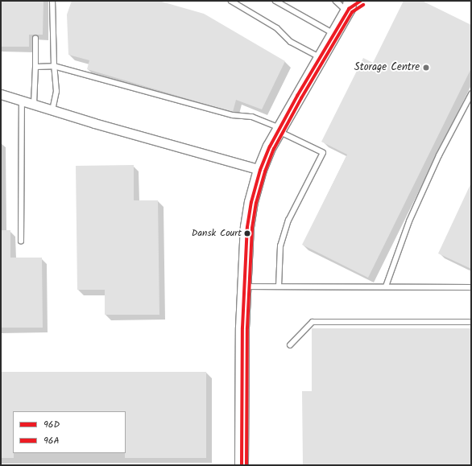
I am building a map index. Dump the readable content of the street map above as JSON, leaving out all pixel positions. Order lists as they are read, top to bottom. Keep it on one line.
{"places":["Storage Centre","Dansk Court"],"lines":["transit line 96D","transit line 96A"],"legend":["96D","96A"]}
